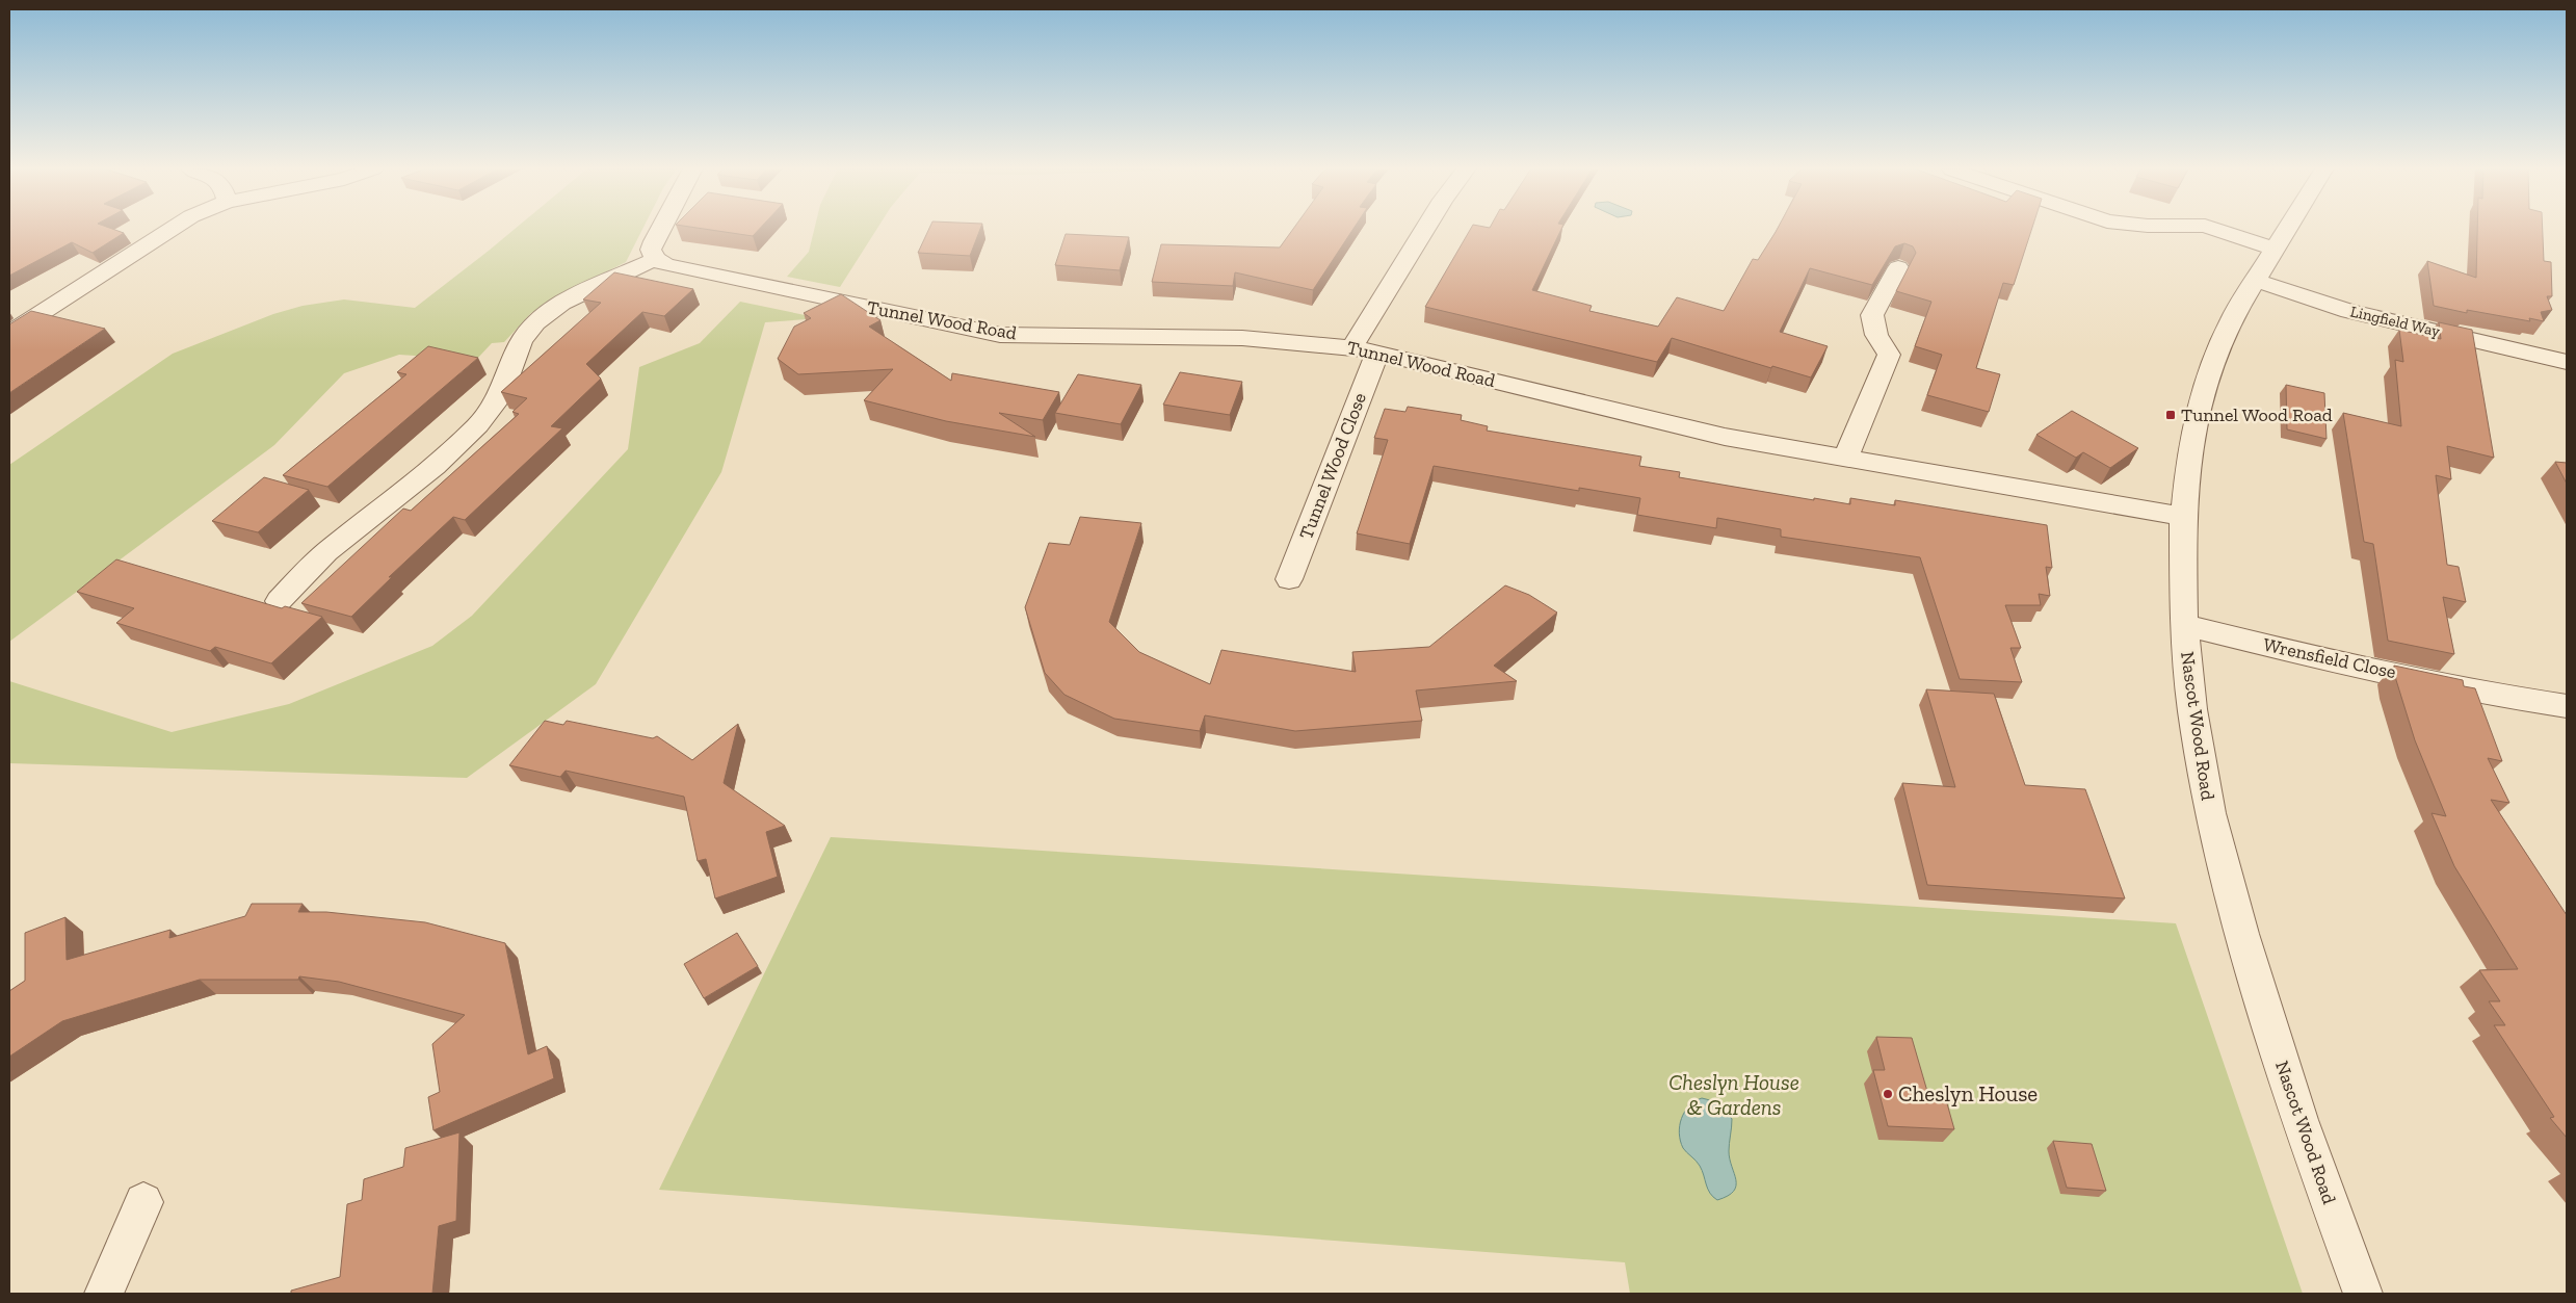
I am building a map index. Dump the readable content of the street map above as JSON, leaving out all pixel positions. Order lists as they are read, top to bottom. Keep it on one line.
{"streets":{"street":["Tunnel Wood Road","Lingfield Way","Tunnel Wood Close","Wrensfield Close","Nascot Wood Road"]},"crossings":[["Tunnel Wood Road","Tunnel Wood Close"],["Tunnel Wood Road","Nascot Wood Road"],["Lingfield Way","Nascot Wood Road"],["Wrensfield Close","Nascot Wood Road"]],"parks":["Cheslyn House & Gardens"],"places":{"transit":["Tunnel Wood Road"],"other":["Cheslyn House"]}}
